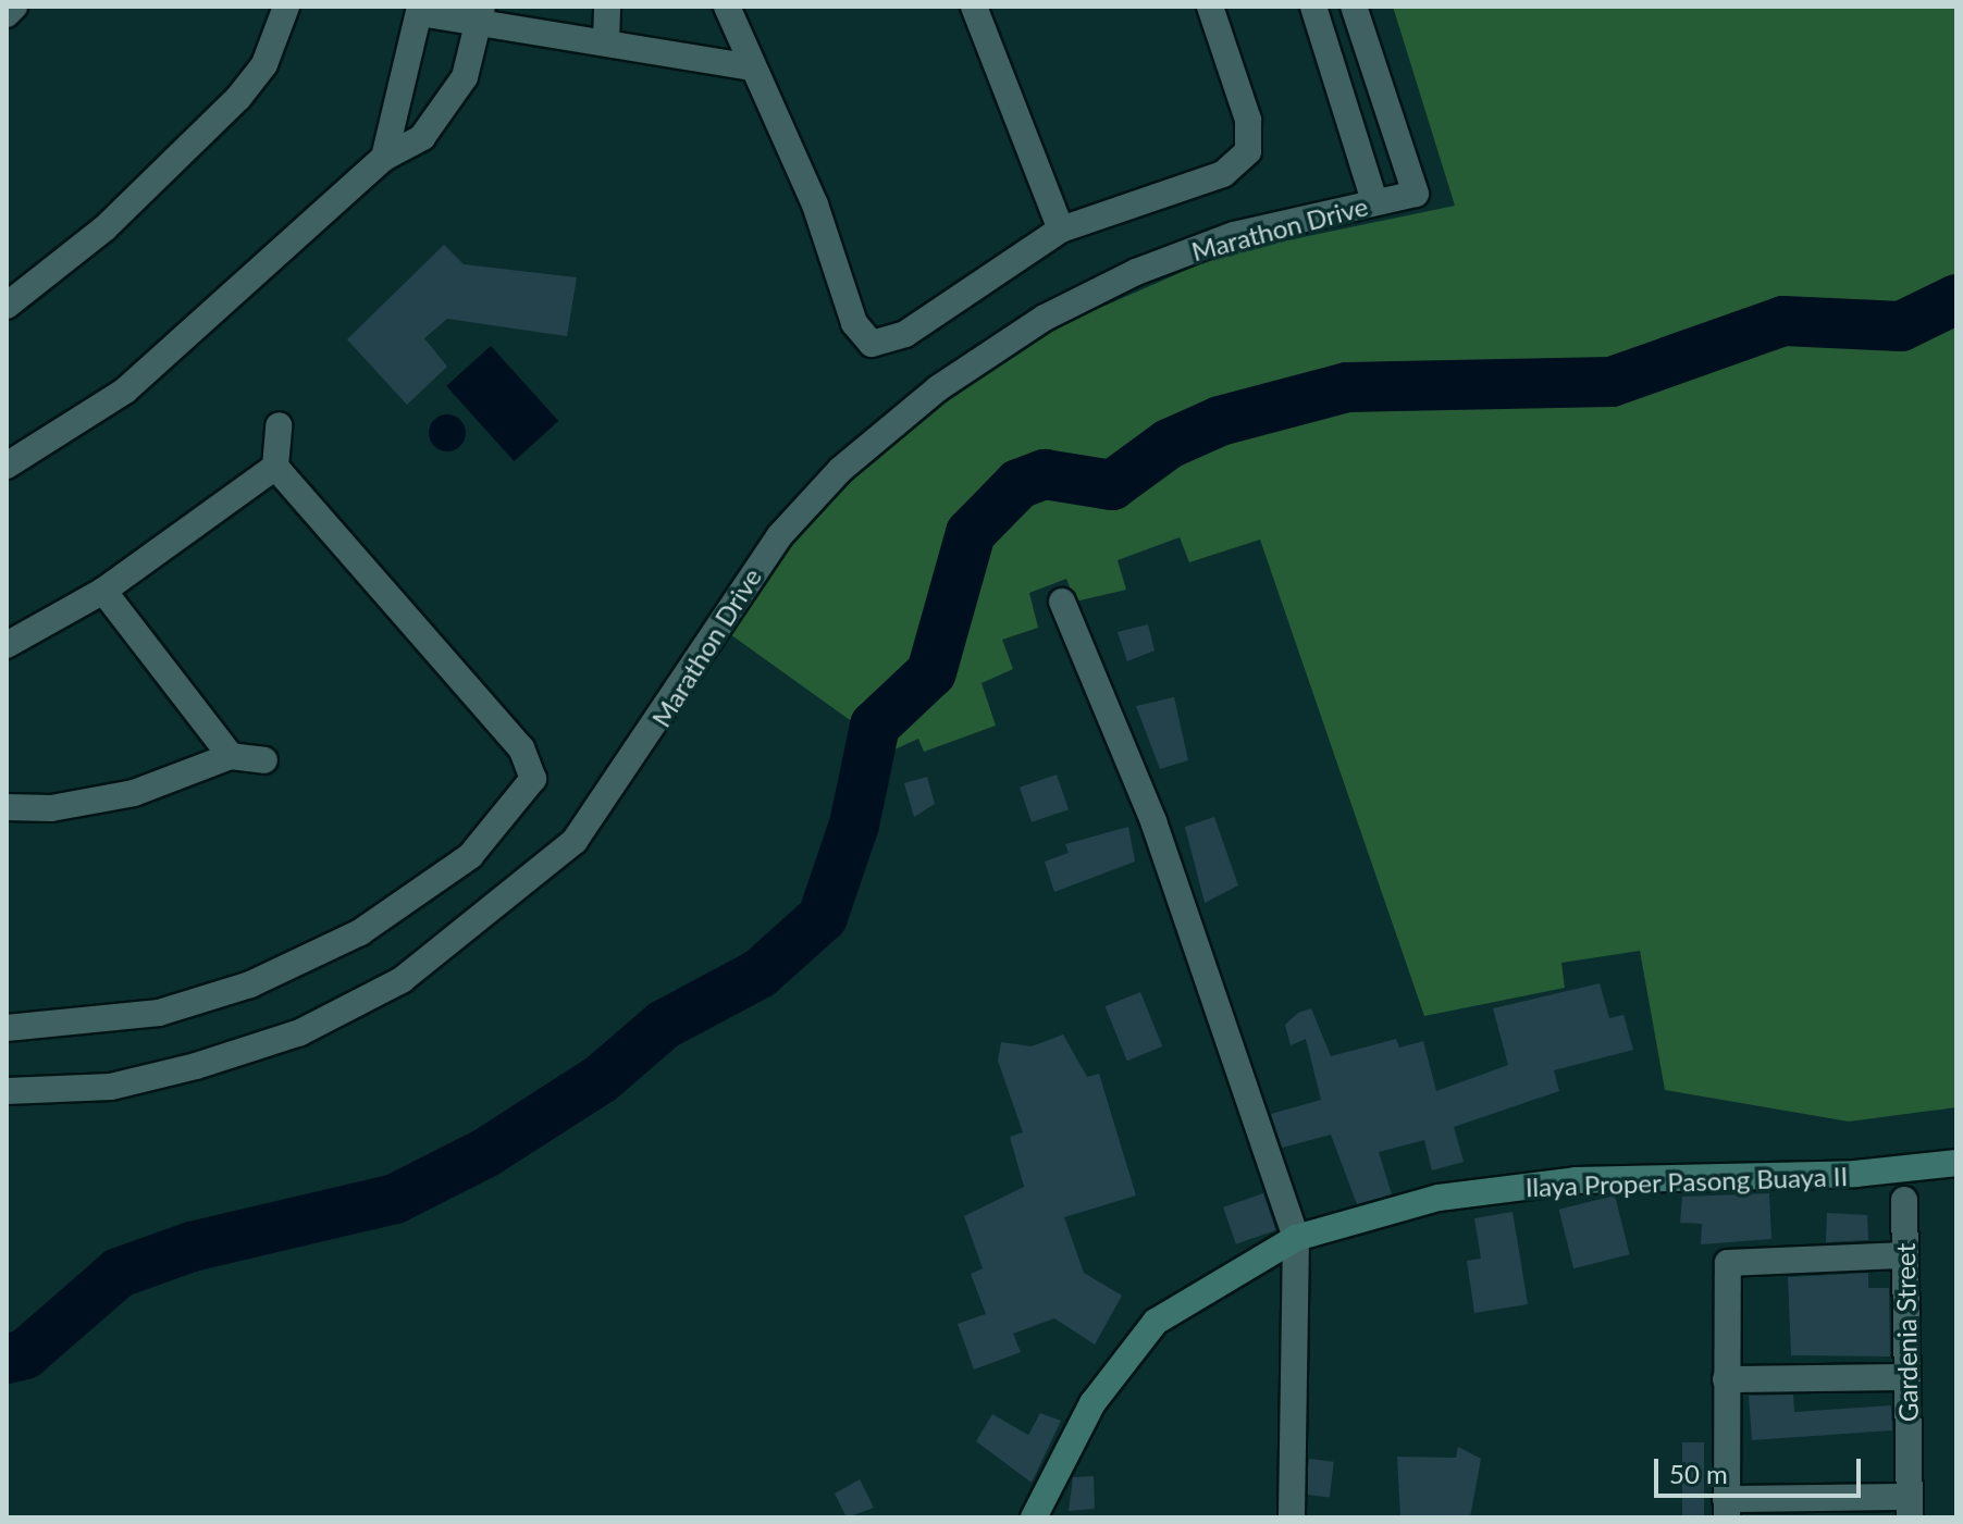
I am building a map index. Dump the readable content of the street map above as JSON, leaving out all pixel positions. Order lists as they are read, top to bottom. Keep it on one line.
{"streets":{"street":["Marathon Drive","Ilaya Proper Pasong Buaya II","Gardenia Street"]},"scale_bar":"50 m"}
